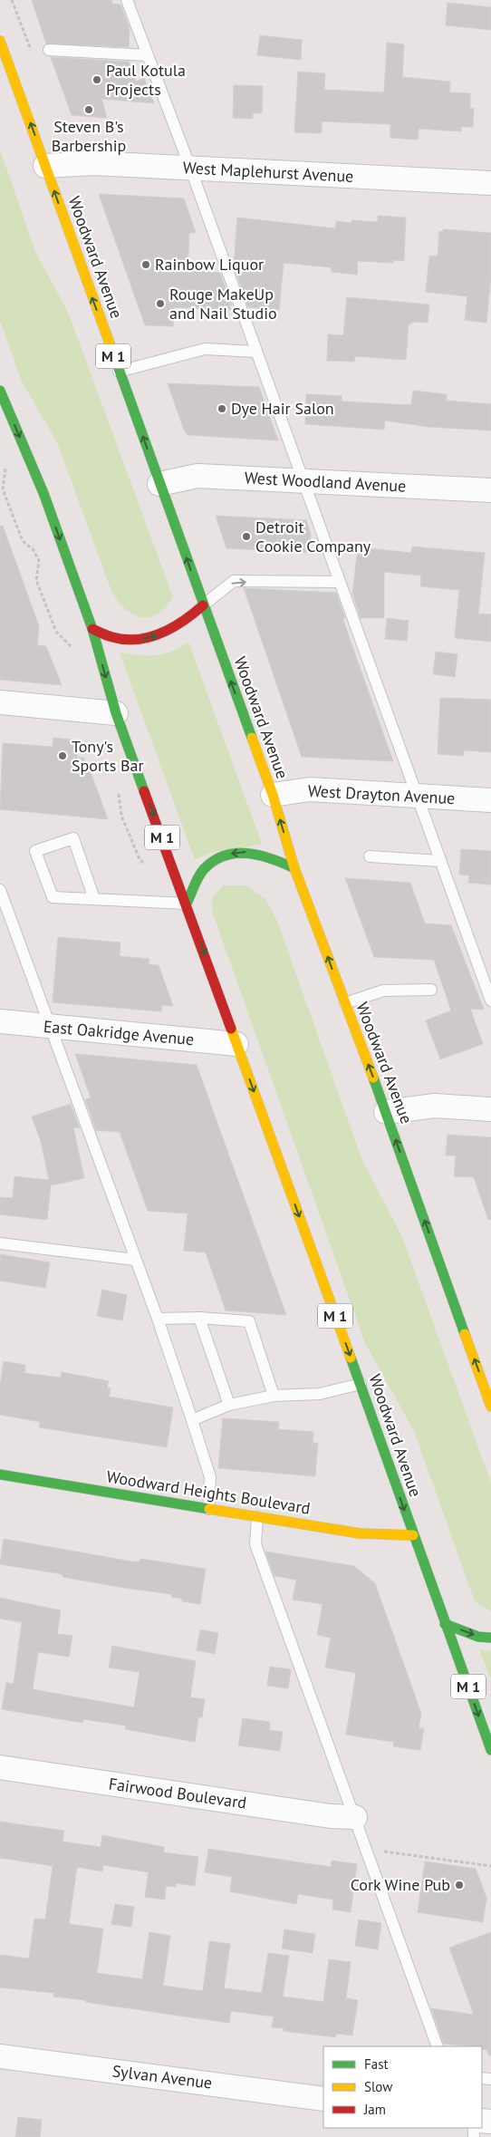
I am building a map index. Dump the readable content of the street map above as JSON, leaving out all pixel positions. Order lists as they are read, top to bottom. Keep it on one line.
{"streets":{"main road":["Woodward Avenue","M 1","Woodward Heights Boulevard"],"street":["West Maplehurst Avenue","West Woodland Avenue","West Drayton Avenue","East Oakridge Avenue","Fairwood Boulevard","Sylvan Avenue"]},"crossings":[["West Maplehurst Avenue","Woodward Avenue"],["Woodward Avenue","West Woodland Avenue"],["Woodward Avenue","West Drayton Avenue"],["Woodward Avenue","East Oakridge Avenue"],["Woodward Avenue","Woodward Heights Boulevard"]],"places":["Paul Kotula Projects","Steven B's Barbership","Rainbow Liquor","Rouge MakeUp and Nail Studio","Dye Hair Salon","Detroit Cookie Company","Tony's Sports Bar","Cork Wine Pub"],"legend":["Fast","Slow","Jam"]}
